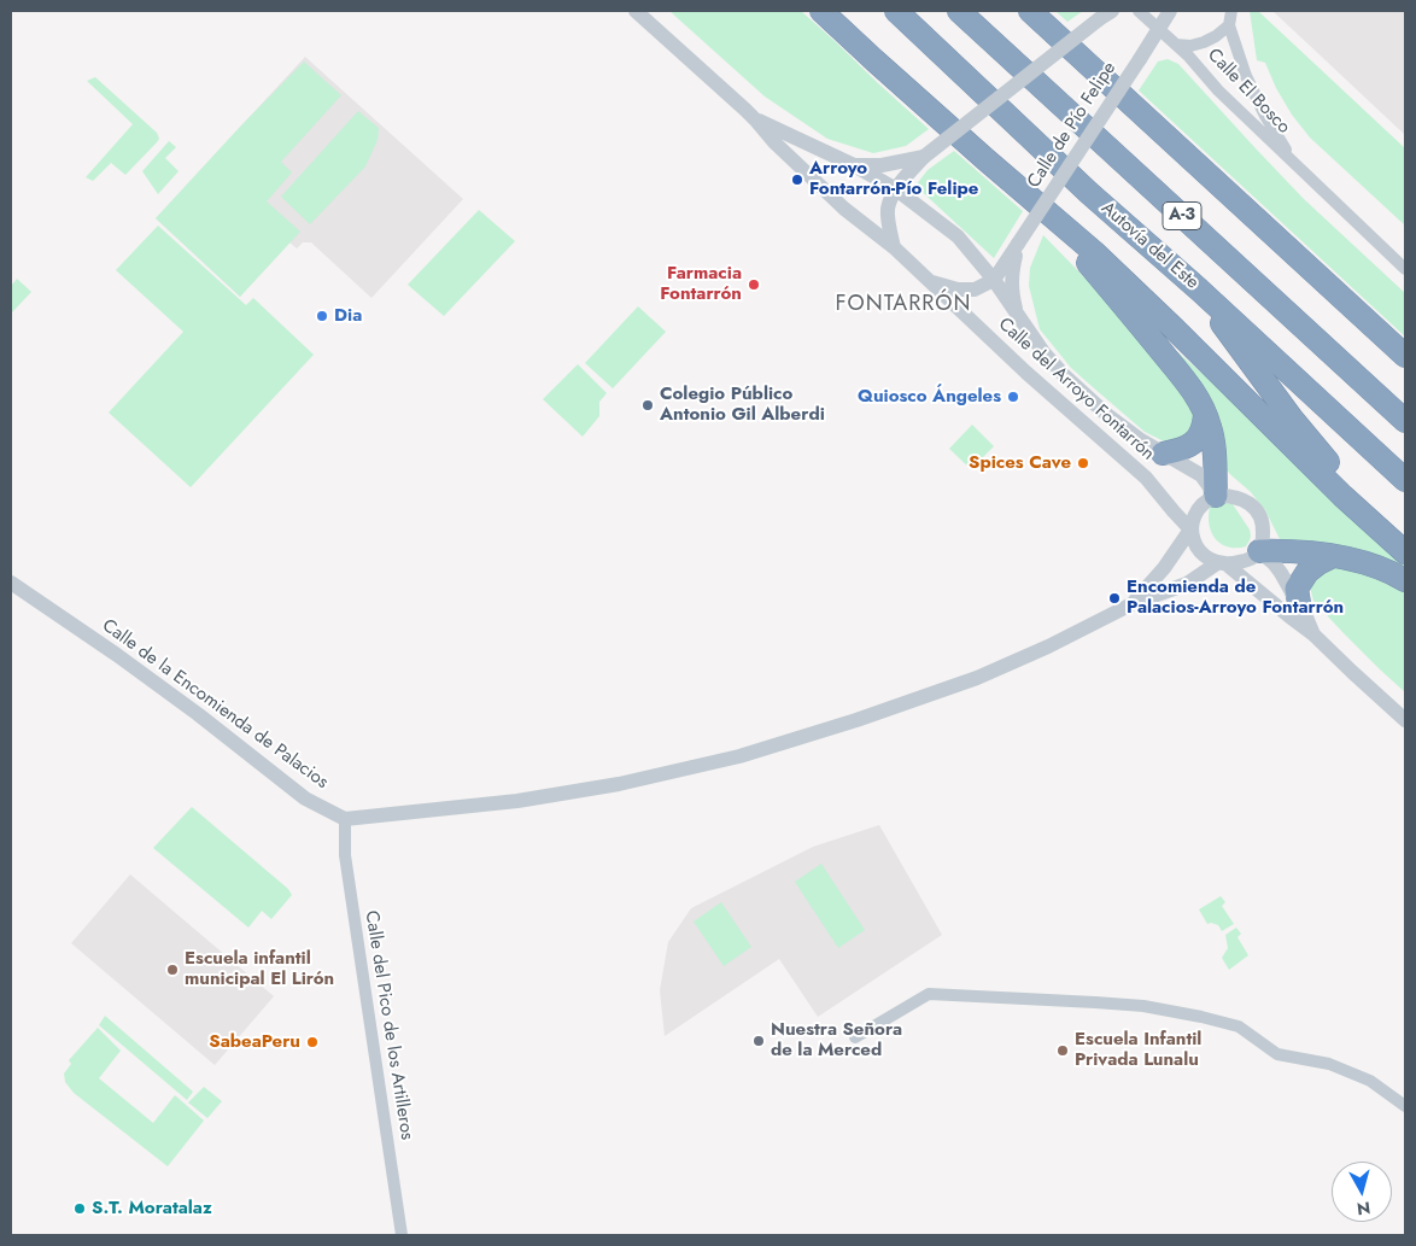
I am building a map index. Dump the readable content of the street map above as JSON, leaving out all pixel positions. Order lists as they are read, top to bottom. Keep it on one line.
{"streets":{"highway":["A-3","Autovía del Este"],"street":["Calle El Bosco","Calle de Pío Felipe","Calle del Arroyo Fontarrón","Calle de la Encomienda de Palacios","Calle del Pico de los Artilleros"]},"crossings":[["Calle de la Encomienda de Palacios","Calle del Pico de los Artilleros"]],"districts":["FONTARRÓN"],"places":["Arroyo Fontarrón-Pío Felipe","Farmacia Fontarrón","Dia","Quiosco Ángeles","Colegio Público Antonio Gil Alberdi","Spices Cave","Encomienda de Palacios-Arroyo Fontarrón","Escuela infantil municipal El Lirón","Nuestra Señora de la Merced","SabeaPeru","Escuela Infantil Privada Lunalu","S.T. Moratalaz"],"north":"bottom"}
